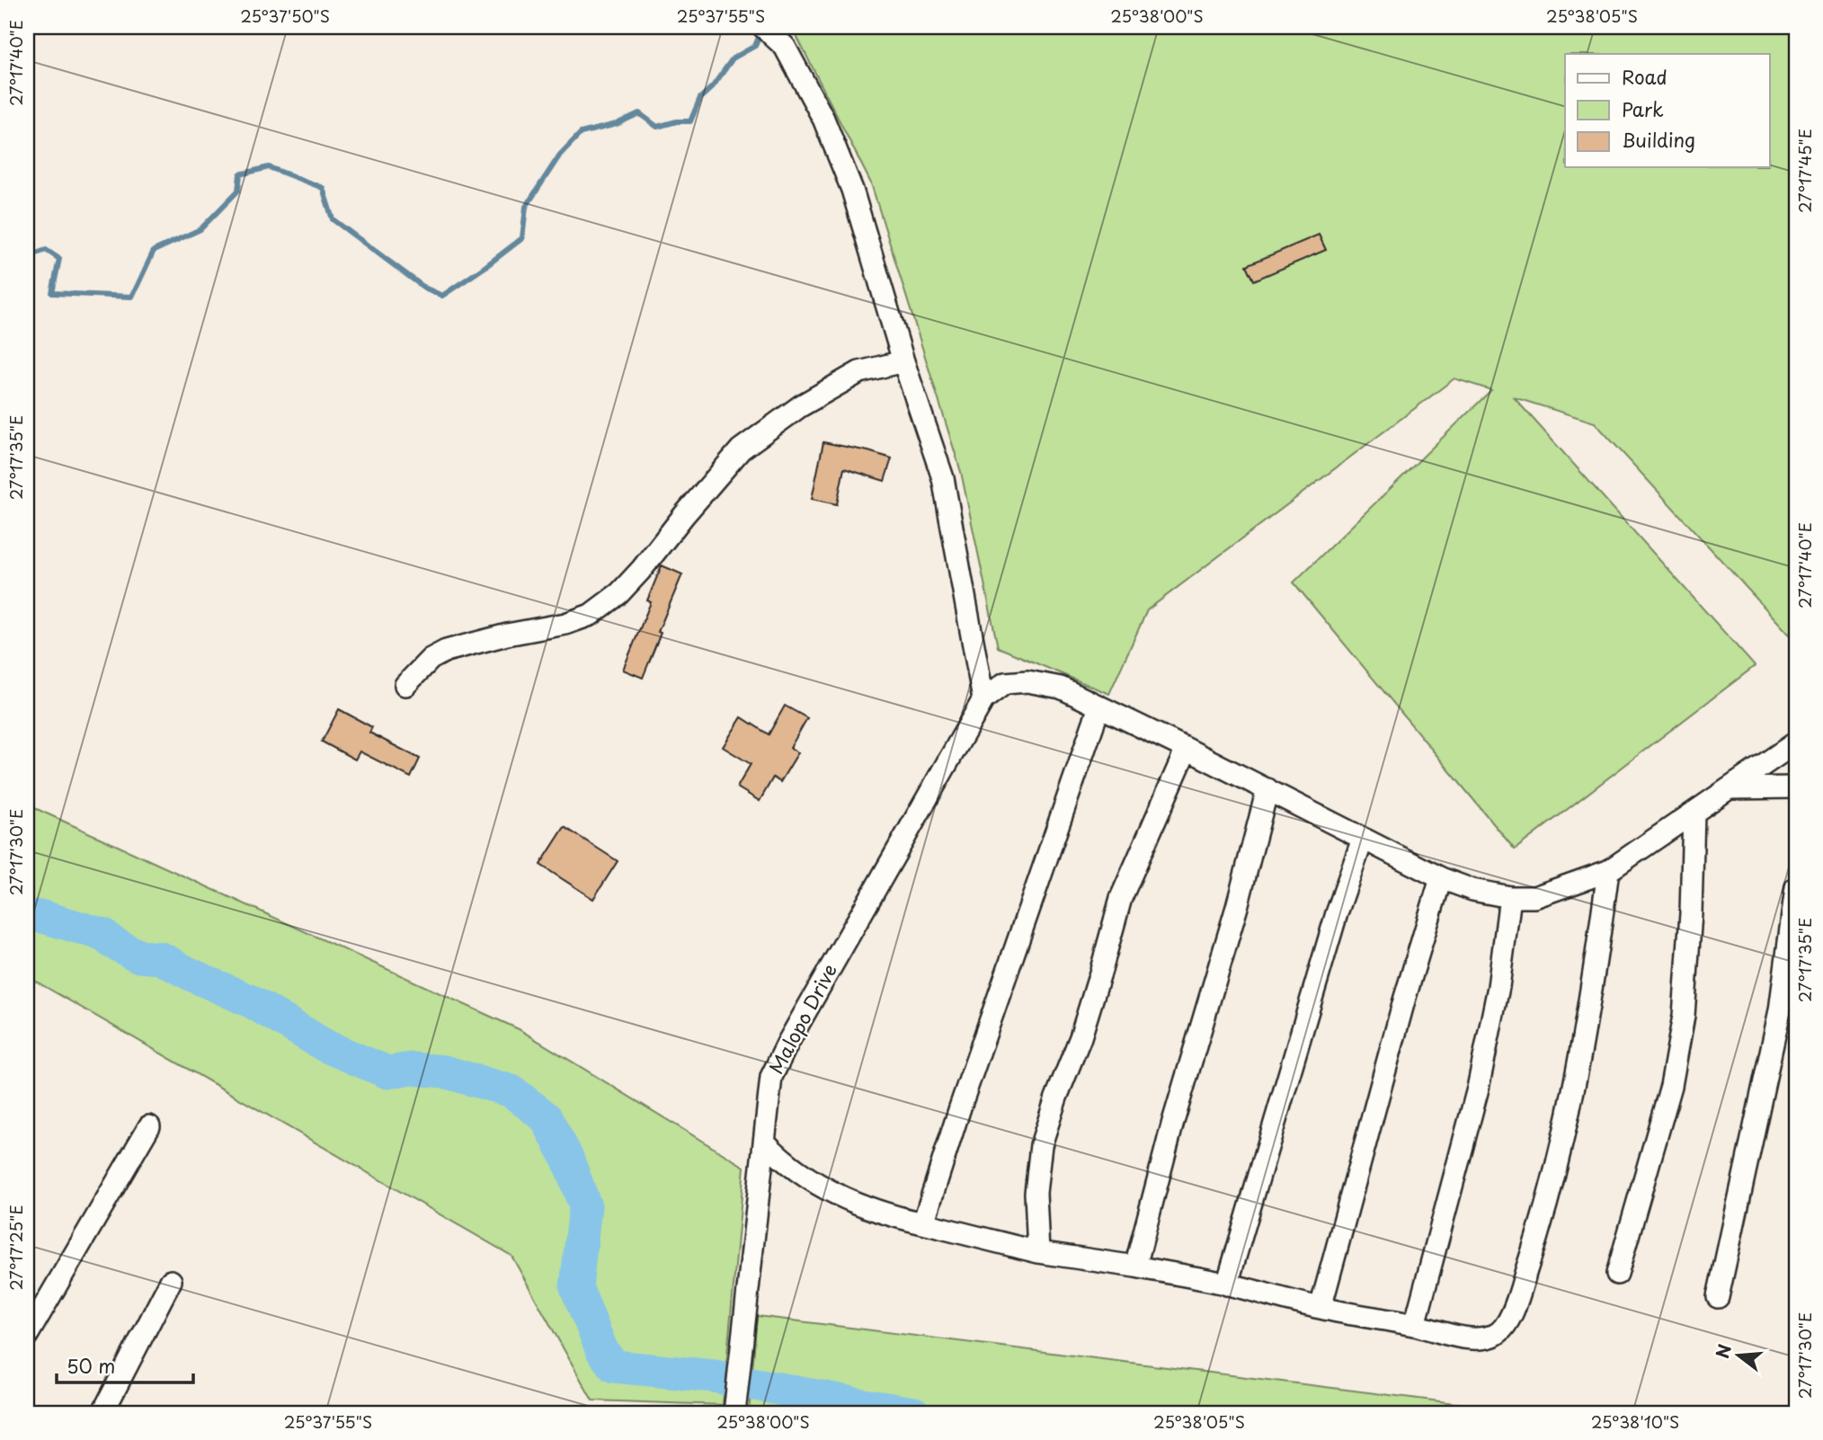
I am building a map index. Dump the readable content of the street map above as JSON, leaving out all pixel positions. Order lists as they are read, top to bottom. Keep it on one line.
{"streets":{"street":["Malopo Drive"]},"legend":["Road","Park","Building"],"scale_bar":"50 m","north":"left","coordinates":["25°37'50\"S","25°37'55\"S","25°38'00\"S","25°38'05\"S","27°17'40\"E","27°17'45\"E","27°17'35\"E","27°17'30\"E","27°17'25\"E","25°38'10\"S"]}
